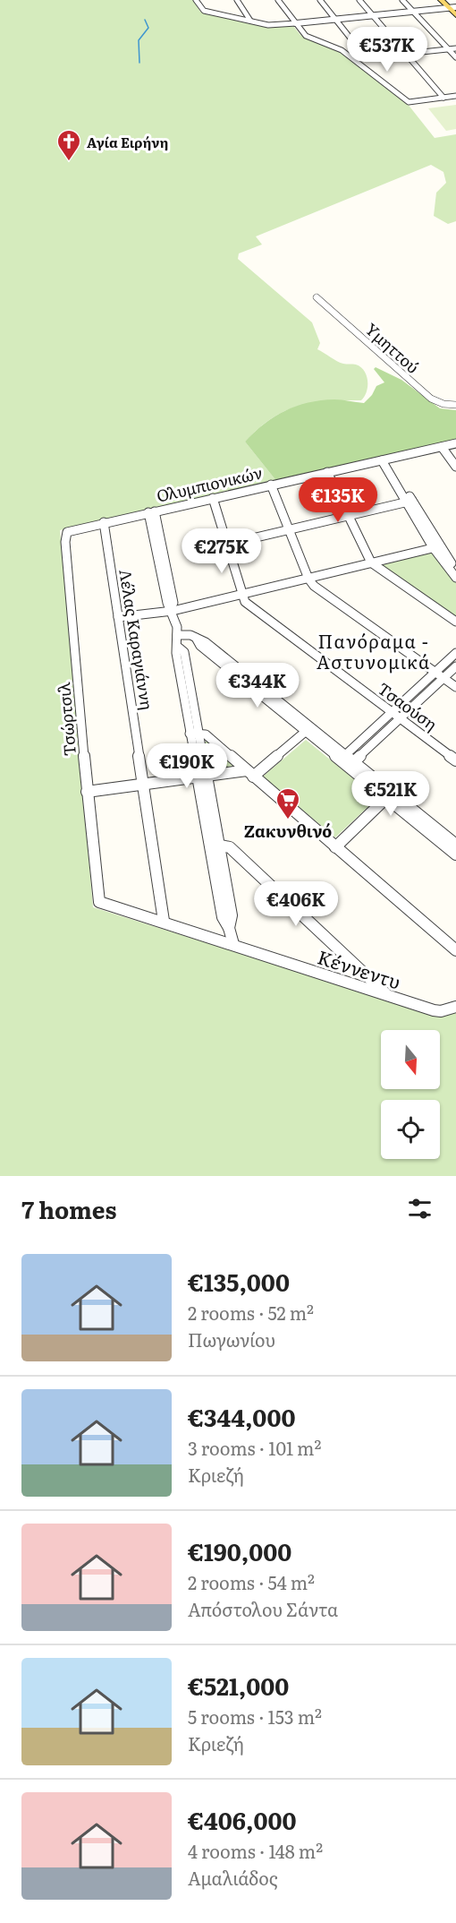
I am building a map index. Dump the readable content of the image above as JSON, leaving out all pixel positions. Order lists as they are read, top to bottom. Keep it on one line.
{"streets":{"street":["Υμηττού","Ολυμπιονικών","Λέλας Καραγιάννη","Τσαούση","Τσώρτσιλ","Κέννεντυ"]},"crossings":[["Ολυμπιονικών","Λέλας Καραγιάννη"],["Ολυμπιονικών","Τσώρτσιλ"],["Λέλας Καραγιάννη","Κέννεντυ"],["Τσώρτσιλ","Κέννεντυ"]],"districts":["Πανόραμα - Αστυνομικά"],"places":{"church":["Αγία Ειρήνη"],"supermarket":["Ζακυνθινό"]},"north":"bottom","page":{"price":["€537K","€135K","€275K","€344K","€190K","€521K","€406K"],"heading":"7 homes","list":[{"name":"€135,000","note":"2 rooms · 52 m² · Πωγωνίου"},{"name":"€344,000","note":"3 rooms · 101 m² · Κριεζή"},{"name":"€190,000","note":"2 rooms · 54 m² · Απόστολου Σάντα"},{"name":"€521,000","note":"5 rooms · 153 m² · Κριεζή"},{"name":"€406,000","note":"4 rooms · 148 m² · Αμαλιάδος"}]}}
